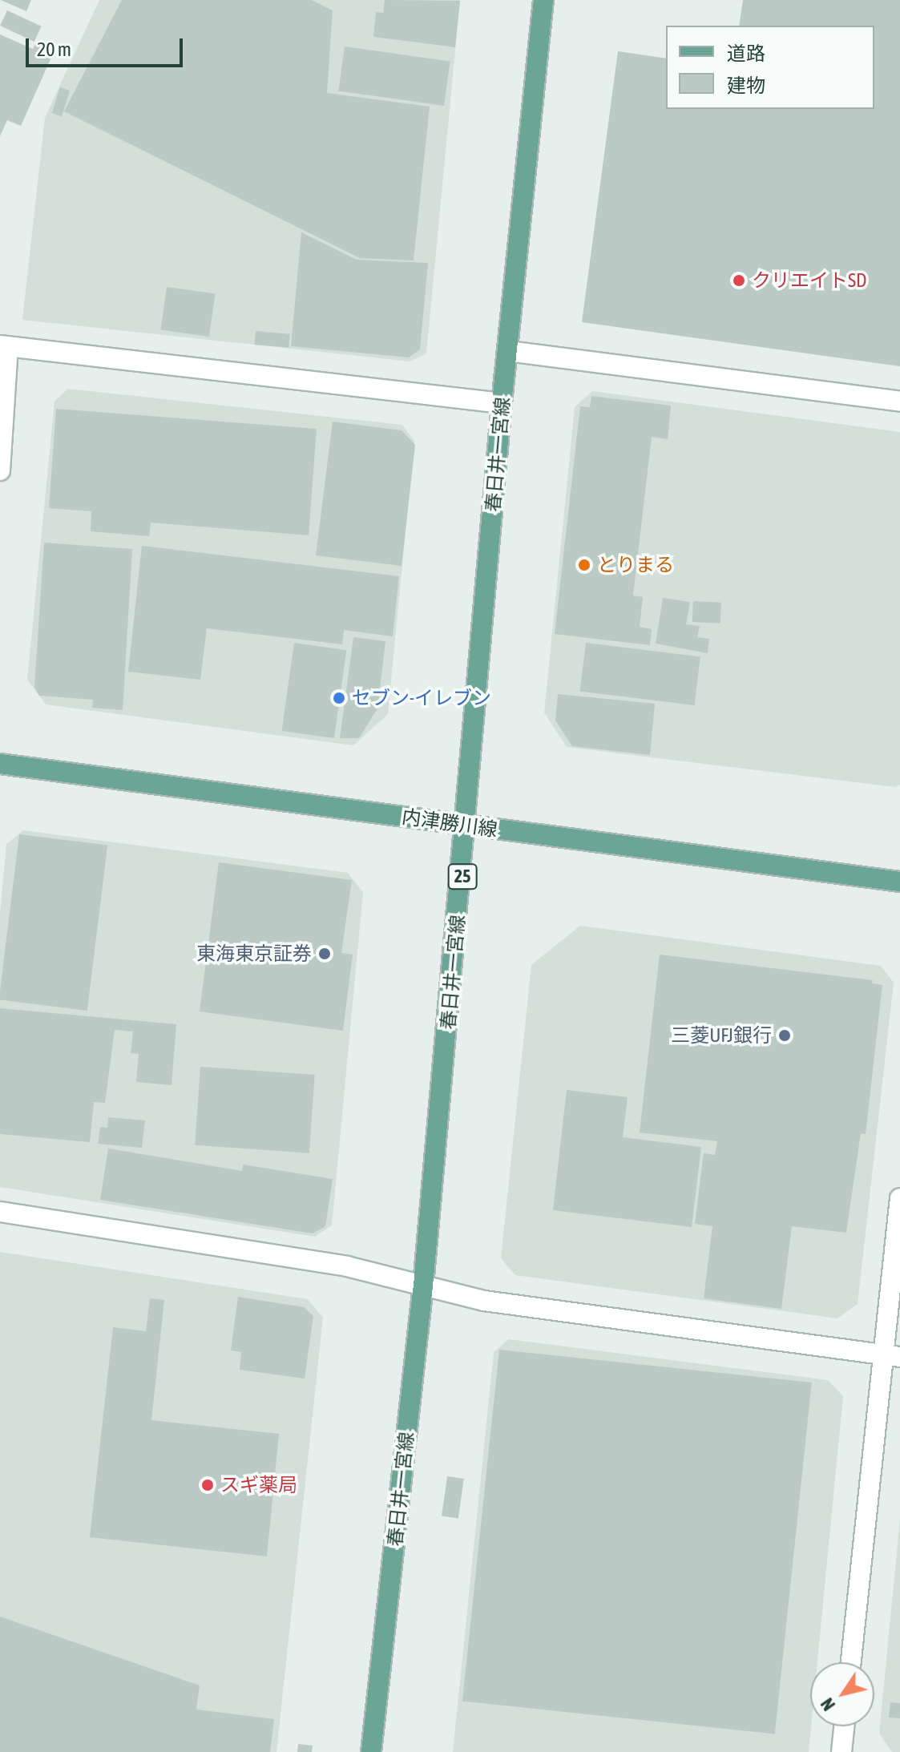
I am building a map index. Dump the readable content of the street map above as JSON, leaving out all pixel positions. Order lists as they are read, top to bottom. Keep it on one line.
{"streets":{"main road":["春日井一宮線","内津勝川線","25"]},"crossings":[["春日井一宮線","内津勝川線"]],"places":["クリエイトSD","とりまる","セブン-イレブン","東海東京証券","三菱UFJ銀行","スギ薬局"],"legend":["道路","建物"],"scale_bar":"20 m","north":"bottom left"}
